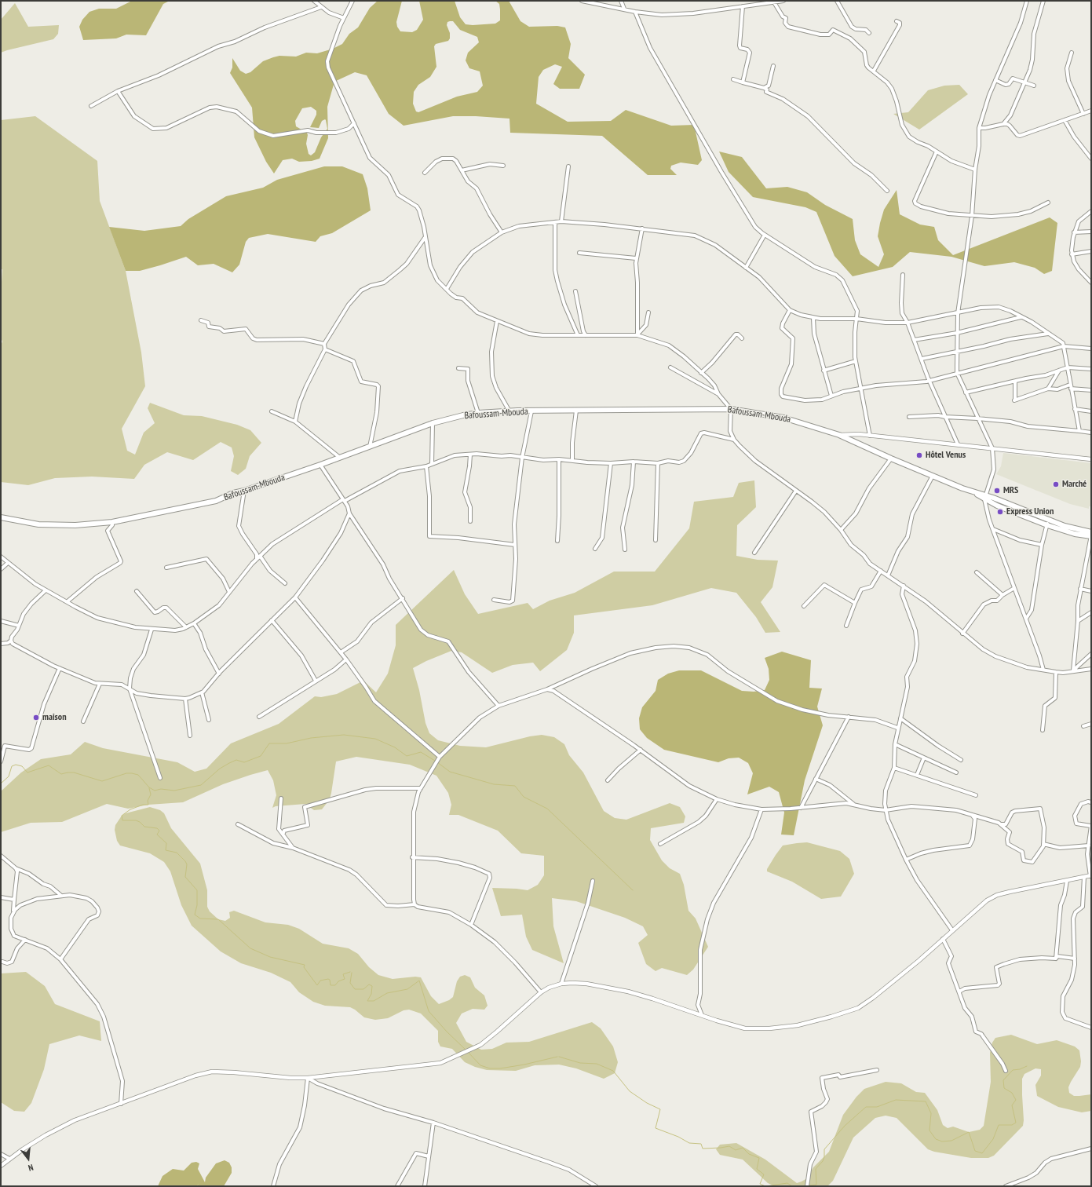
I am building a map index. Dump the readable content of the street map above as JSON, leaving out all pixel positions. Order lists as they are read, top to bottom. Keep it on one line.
{"streets":{"highway":["Bafoussam-Mbouda"]},"places":["Hôtel Venus","Marché","MRS","Express Union","maison"],"north":"bottom"}
